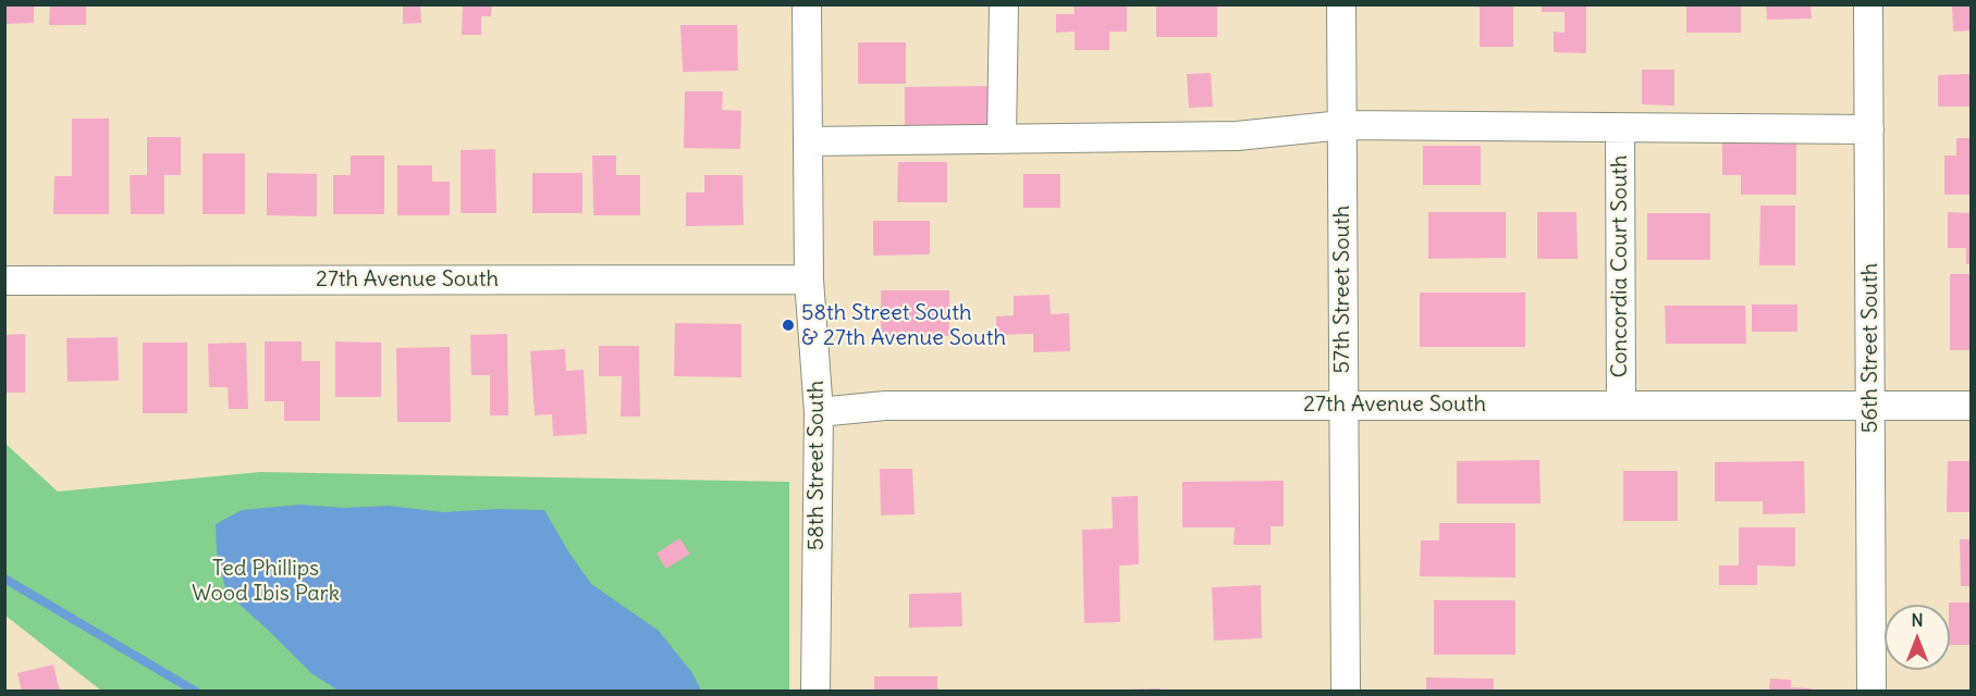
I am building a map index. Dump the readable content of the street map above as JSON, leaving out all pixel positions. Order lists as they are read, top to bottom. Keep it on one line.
{"streets":{"street":["Concordia Court South","27th Avenue South","57th Street South","56th Street South","58th Street South"]},"crossings":[["Concordia Court South","27th Avenue South"],["27th Avenue South","57th Street South"],["27th Avenue South","56th Street South"],["27th Avenue South","58th Street South"]],"parks":["Ted Phillips Wood Ibis Park"],"places":["58th Street South & 27th Avenue South"],"north":"top"}
